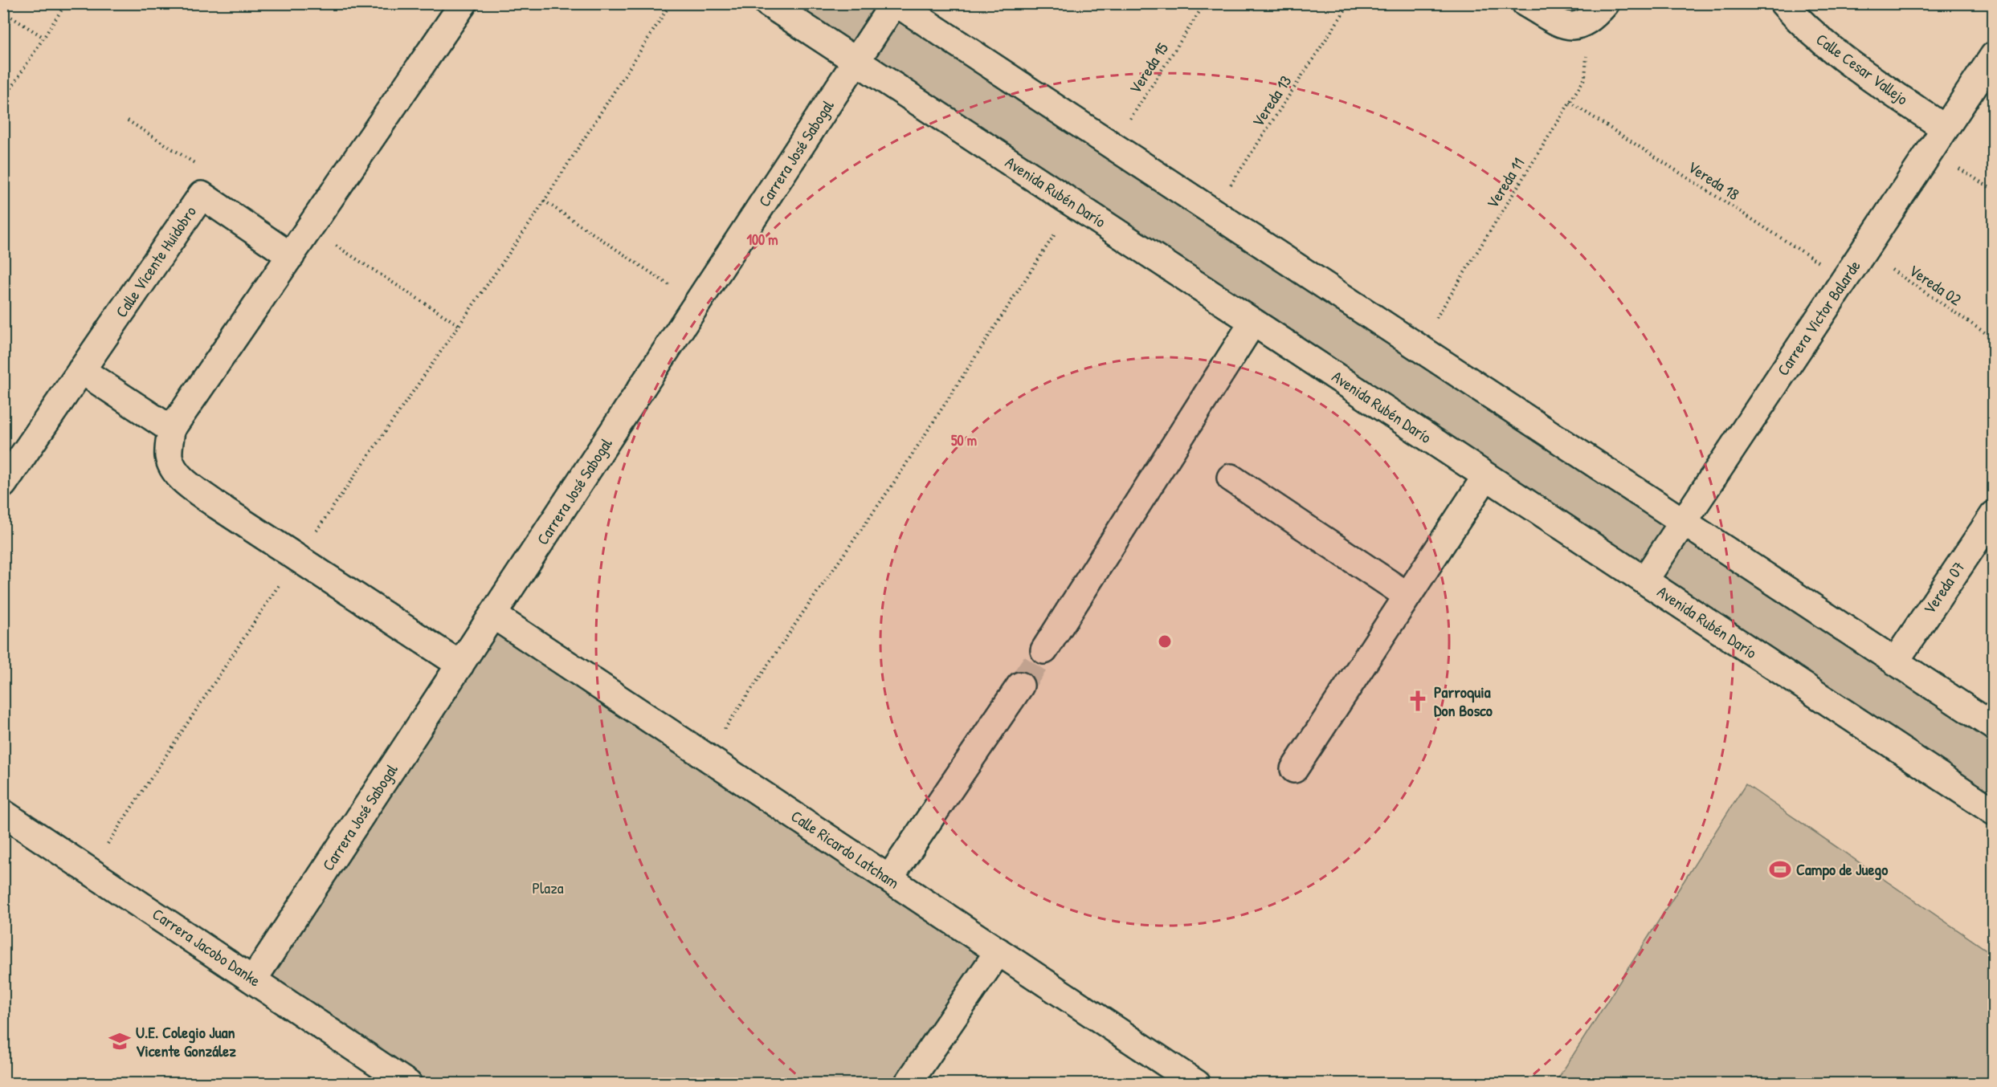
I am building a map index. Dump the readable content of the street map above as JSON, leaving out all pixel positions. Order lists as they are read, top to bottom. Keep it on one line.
{"streets":{"street":["Calle Cesar Vallejo","Carrera José Sabogal","Avenida Rubén Darío","Calle Vicente Huidobro","Carrera Victor Balarde","Vereda 07","Calle Ricardo Latcham","Carrera Jacobo Danke"],"path":["Vereda 15","Vereda 13","Vereda 18","Vereda 11","Vereda 02"]},"crossings":[["Calle Cesar Vallejo","Carrera Victor Balarde"],["Carrera José Sabogal","Avenida Rubén Darío"],["Carrera José Sabogal","Calle Ricardo Latcham"],["Carrera José Sabogal","Carrera Jacobo Danke"],["Vereda 18","Vereda 11"],["Vereda 18","Carrera Victor Balarde"],["Avenida Rubén Darío","Carrera Victor Balarde"],["Vereda 02","Carrera Victor Balarde"]],"parks":["Plaza"],"places":{"church":["Parroquia Don Bosco"],"sports":["Campo de Juego"],"school or university":["U.E. Colegio Juan Vicente González"]},"rings":["100 m","50 m"]}
